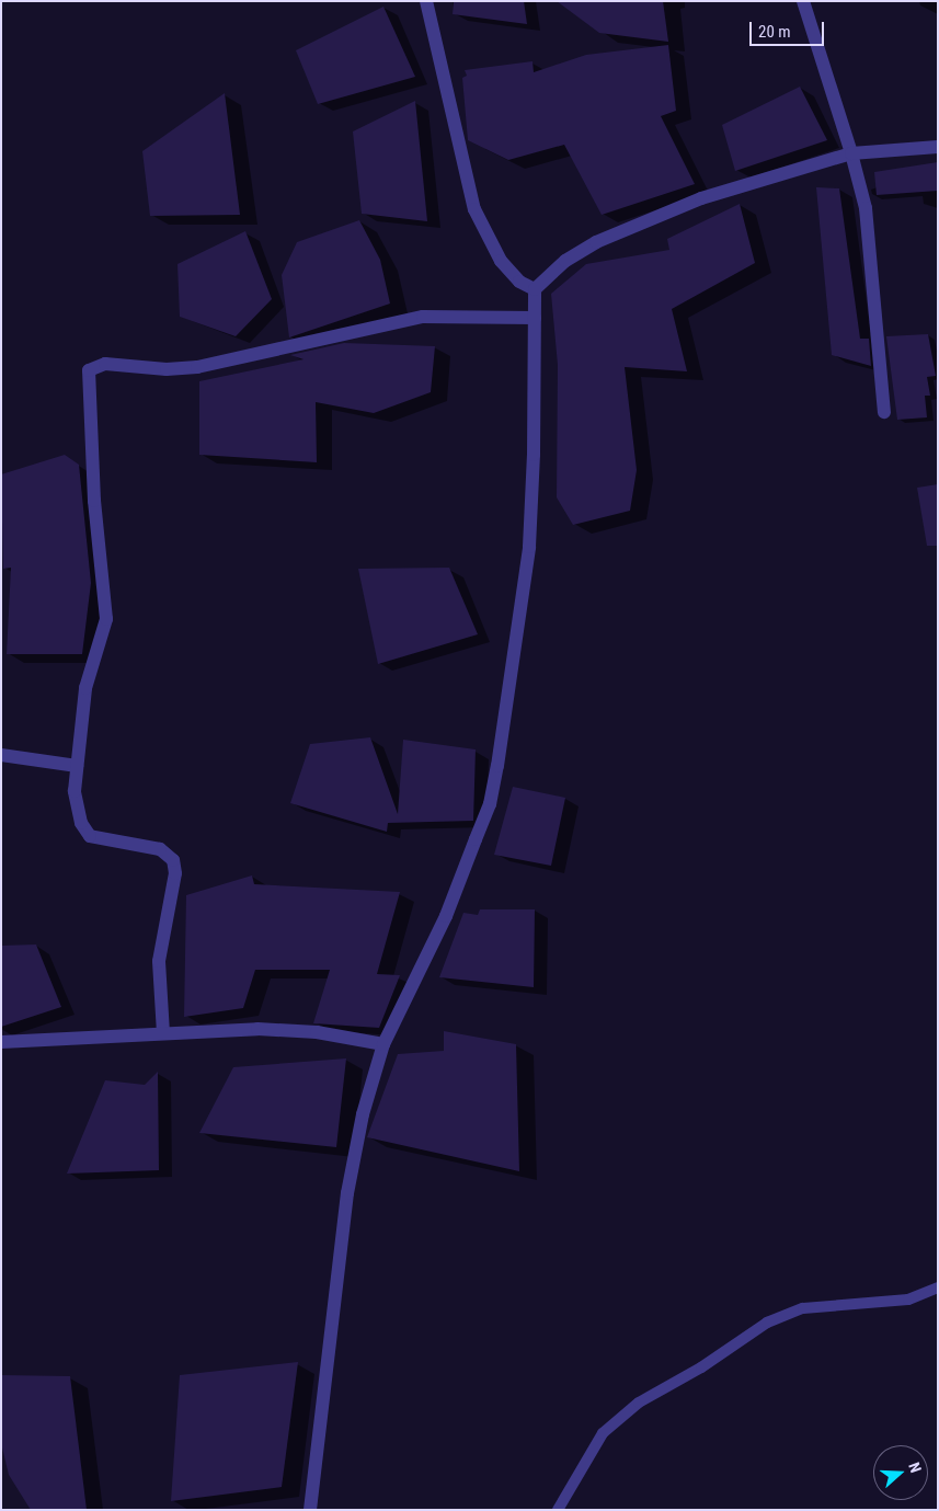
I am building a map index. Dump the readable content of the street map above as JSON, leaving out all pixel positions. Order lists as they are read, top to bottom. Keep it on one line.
{"scale_bar":"20 m","north":"right"}
